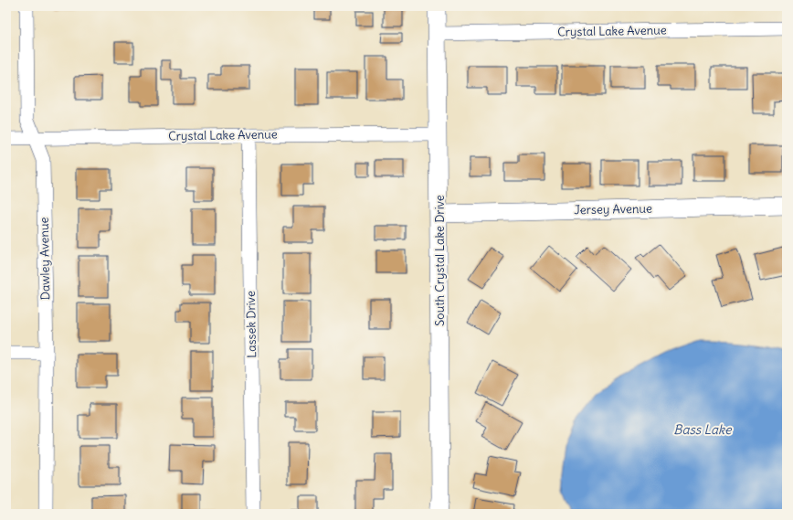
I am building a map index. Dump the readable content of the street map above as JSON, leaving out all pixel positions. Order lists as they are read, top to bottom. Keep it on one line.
{"streets":{"street":["Crystal Lake Avenue","Jersey Avenue","Dawley Avenue","South Crystal Lake Drive","Lassek Drive"]},"crossings":[["Crystal Lake Avenue","Dawley Avenue"],["Crystal Lake Avenue","South Crystal Lake Drive"],["Crystal Lake Avenue","Lassek Drive"],["Jersey Avenue","South Crystal Lake Drive"]],"water":["Bass Lake"]}
